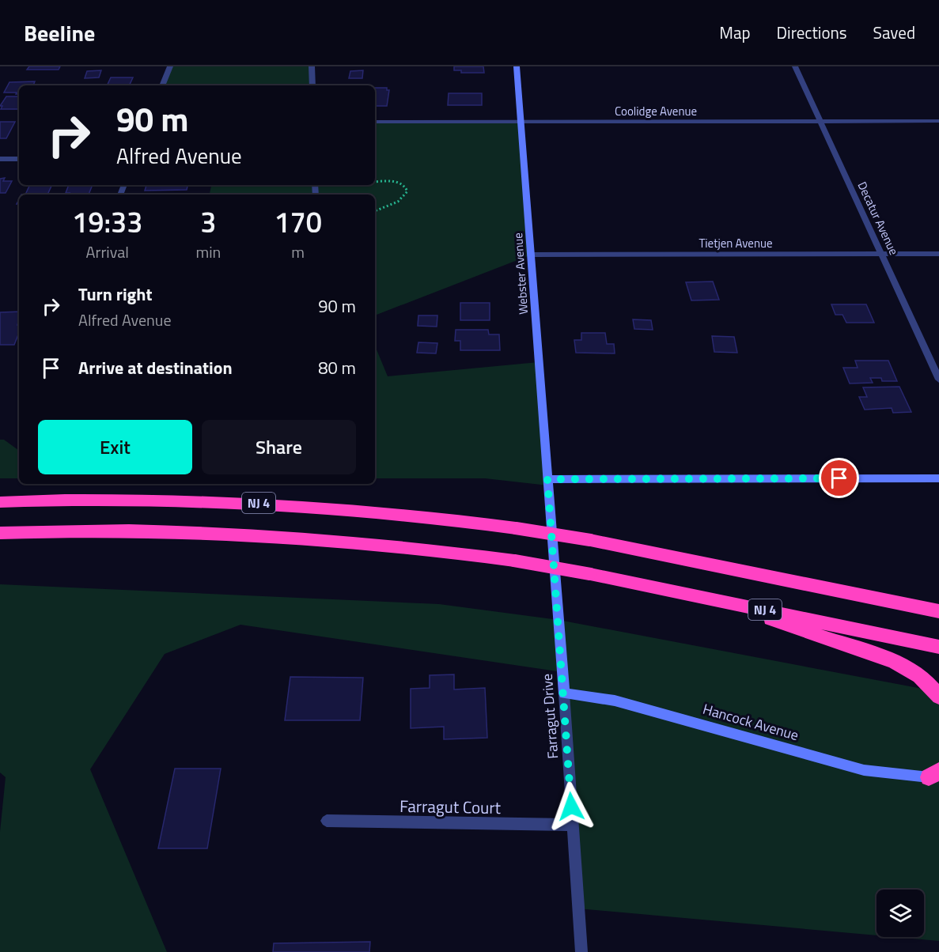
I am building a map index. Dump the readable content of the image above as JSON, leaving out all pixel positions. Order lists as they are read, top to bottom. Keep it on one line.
{"streets":{"highway":["NJ 4"],"street":["Coolidge Avenue","Decatur Avenue","Tietjen Avenue","Webster Avenue","Farragut Drive","Hancock Avenue","Farragut Court"]},"crossings":[["Coolidge Avenue","Decatur Avenue"],["Coolidge Avenue","Webster Avenue"],["Decatur Avenue","Tietjen Avenue"],["Tietjen Avenue","Webster Avenue"],["Webster Avenue","Farragut Drive"],["Farragut Drive","Hancock Avenue"],["Farragut Drive","Farragut Court"]],"page":{"header":"Beeline","nav":["Map","Directions","Saved"],"turn":["90 m","Alfred Avenue"],"eta":["19:33","Arrival","3","min","170","m"],"list":[{"name":"Turn right","note":"Alfred Avenue","value":"90 m"},{"name":"Arrive at destination","value":"80 m"}],"buttons":["Exit","Share"]}}
